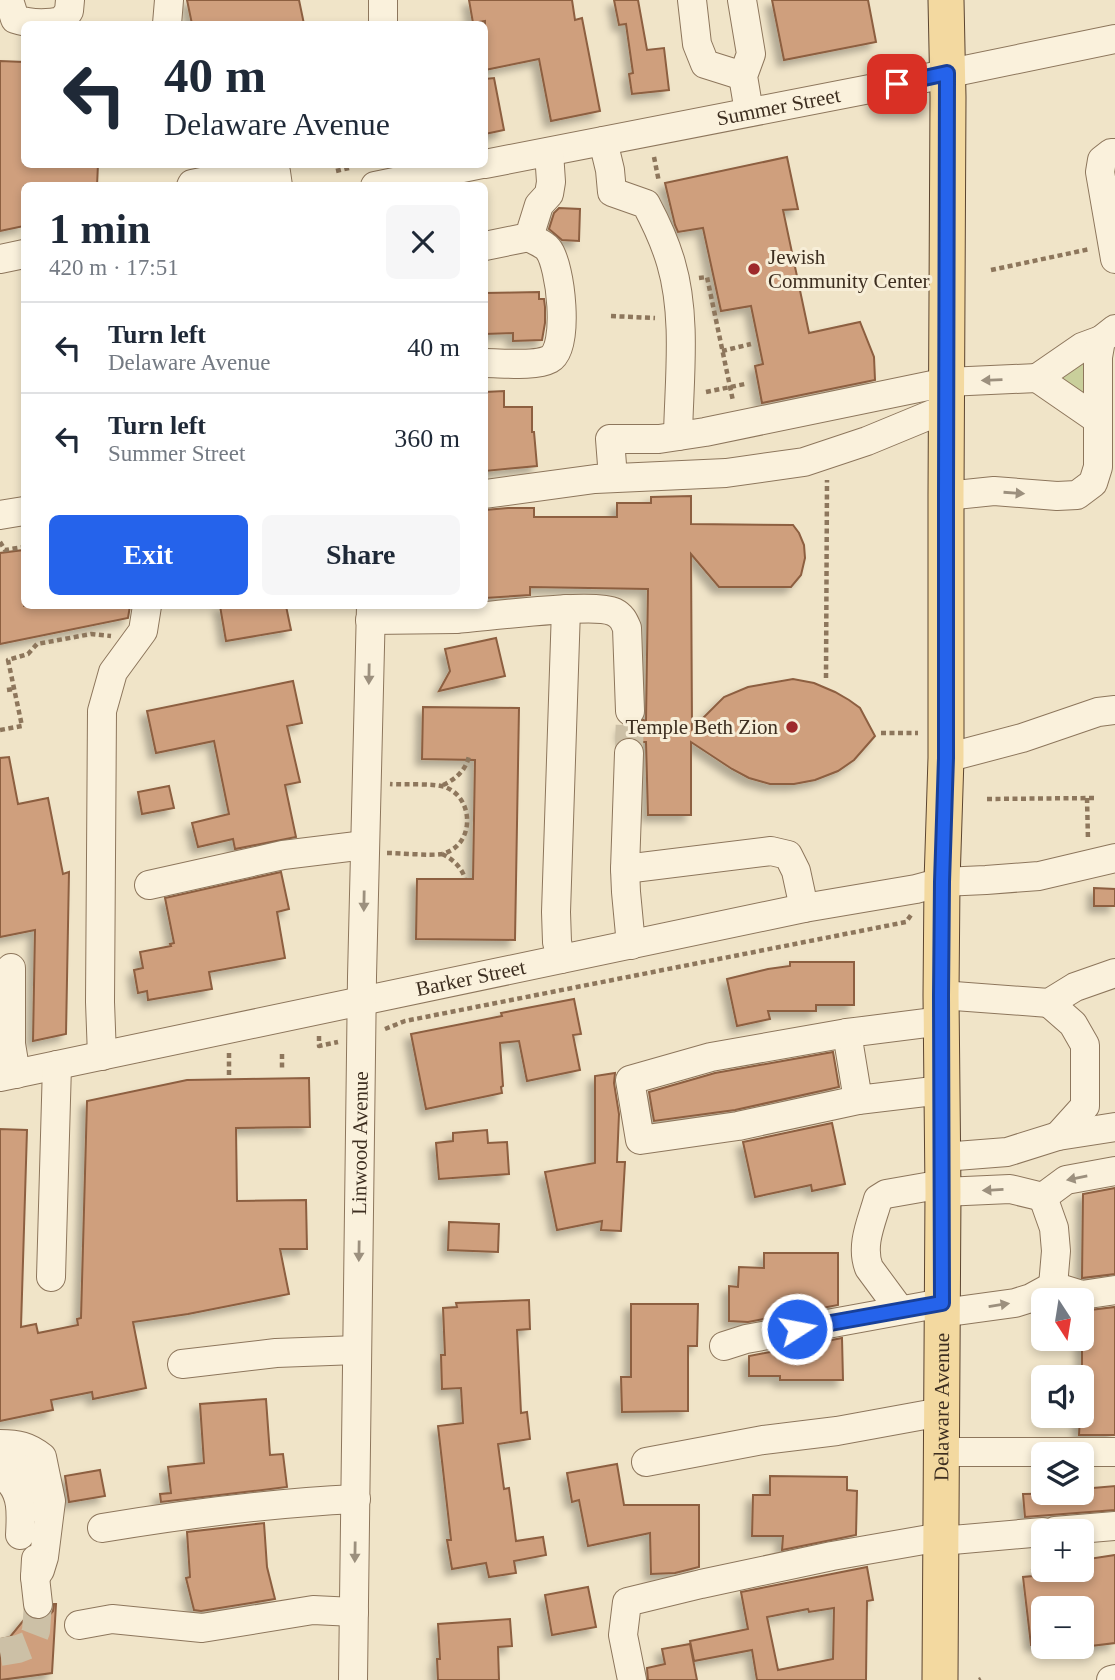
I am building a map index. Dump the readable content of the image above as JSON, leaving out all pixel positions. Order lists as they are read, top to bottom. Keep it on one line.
{"streets":{"main road":["Delaware Avenue"],"street":["Summer Street","Barker Street","Linwood Avenue"]},"crossings":[["Summer Street","Delaware Avenue"],["Barker Street","Linwood Avenue"],["Barker Street","Delaware Avenue"]],"places":["Jewish Community Center","Temple Beth Zion"],"north":"bottom","page":{"turn":["40 m","Delaware Avenue"],"heading":["1 min","420 m · 17:51"],"list":[{"name":"Turn left","note":"Delaware Avenue","value":"40 m"},{"name":"Turn left","note":"Summer Street","value":"360 m"}],"buttons":["Exit","Share"],"map_buttons":["+","−"]}}
